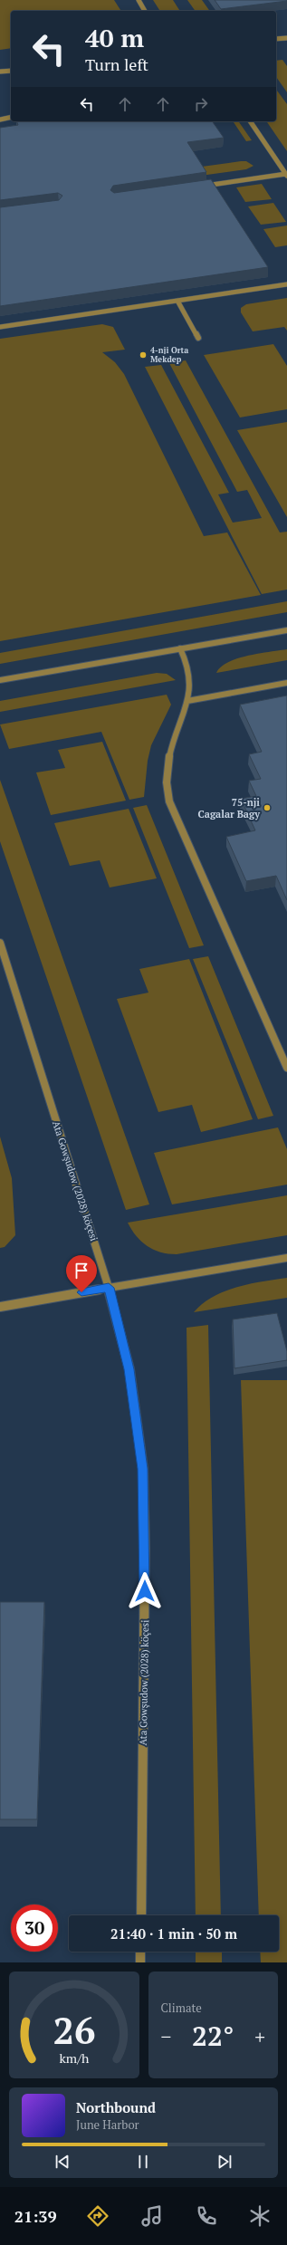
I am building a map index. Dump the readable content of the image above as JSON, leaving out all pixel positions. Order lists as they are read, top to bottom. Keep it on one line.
{"streets":{"street":["Ata Gowşudow (2028) köçesi"]},"places":["4-nji Orta Mekdep","75-nji Cagalar Bagy"],"page":{"turn":["40 m","Turn left"],"limit":"30","trip":"21:40 · 1 min · 50 m","tile":"Climate","heat":["−","22°","+"],"song":["Northbound","June Harbor"],"tabs":"21:39","gauge":["26","km/h"]}}
